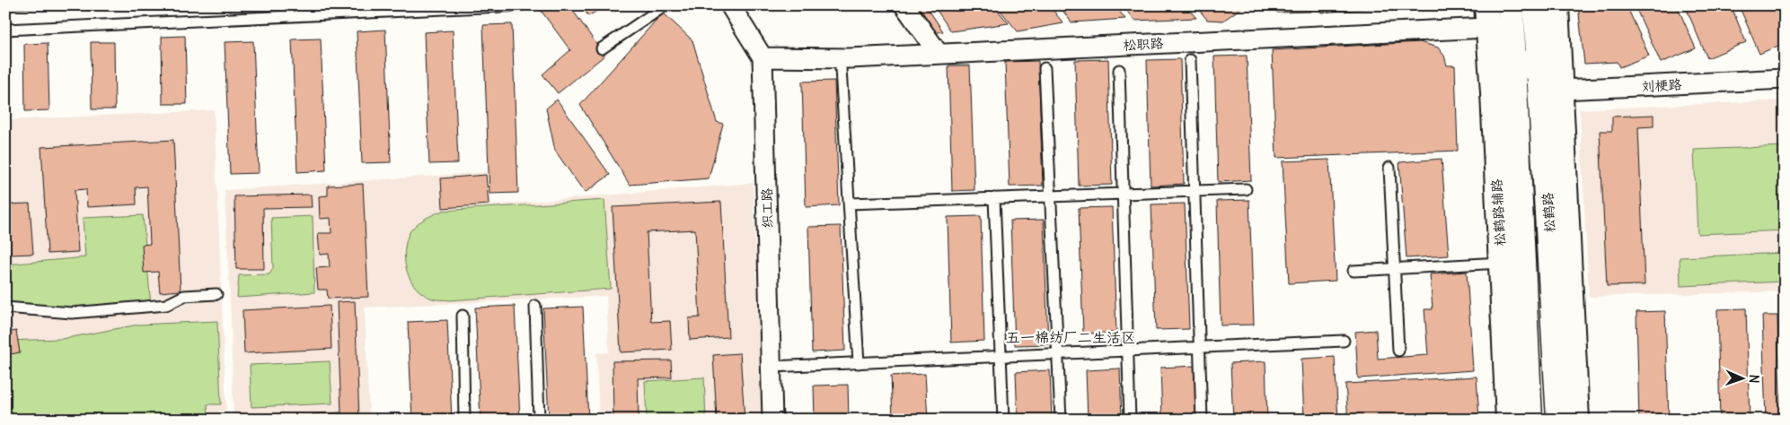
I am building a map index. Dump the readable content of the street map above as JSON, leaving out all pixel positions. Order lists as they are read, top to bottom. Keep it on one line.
{"streets":{"main road":["松鹤路"],"street":["松职路","刘梗路","织工路","松鹤路辅路"]},"crossings":[["松职路","织工路"],["松职路","松鹤路辅路"],["刘梗路","松鹤路"]],"districts":["五一棉纺厂二生活区"],"north":"right"}
